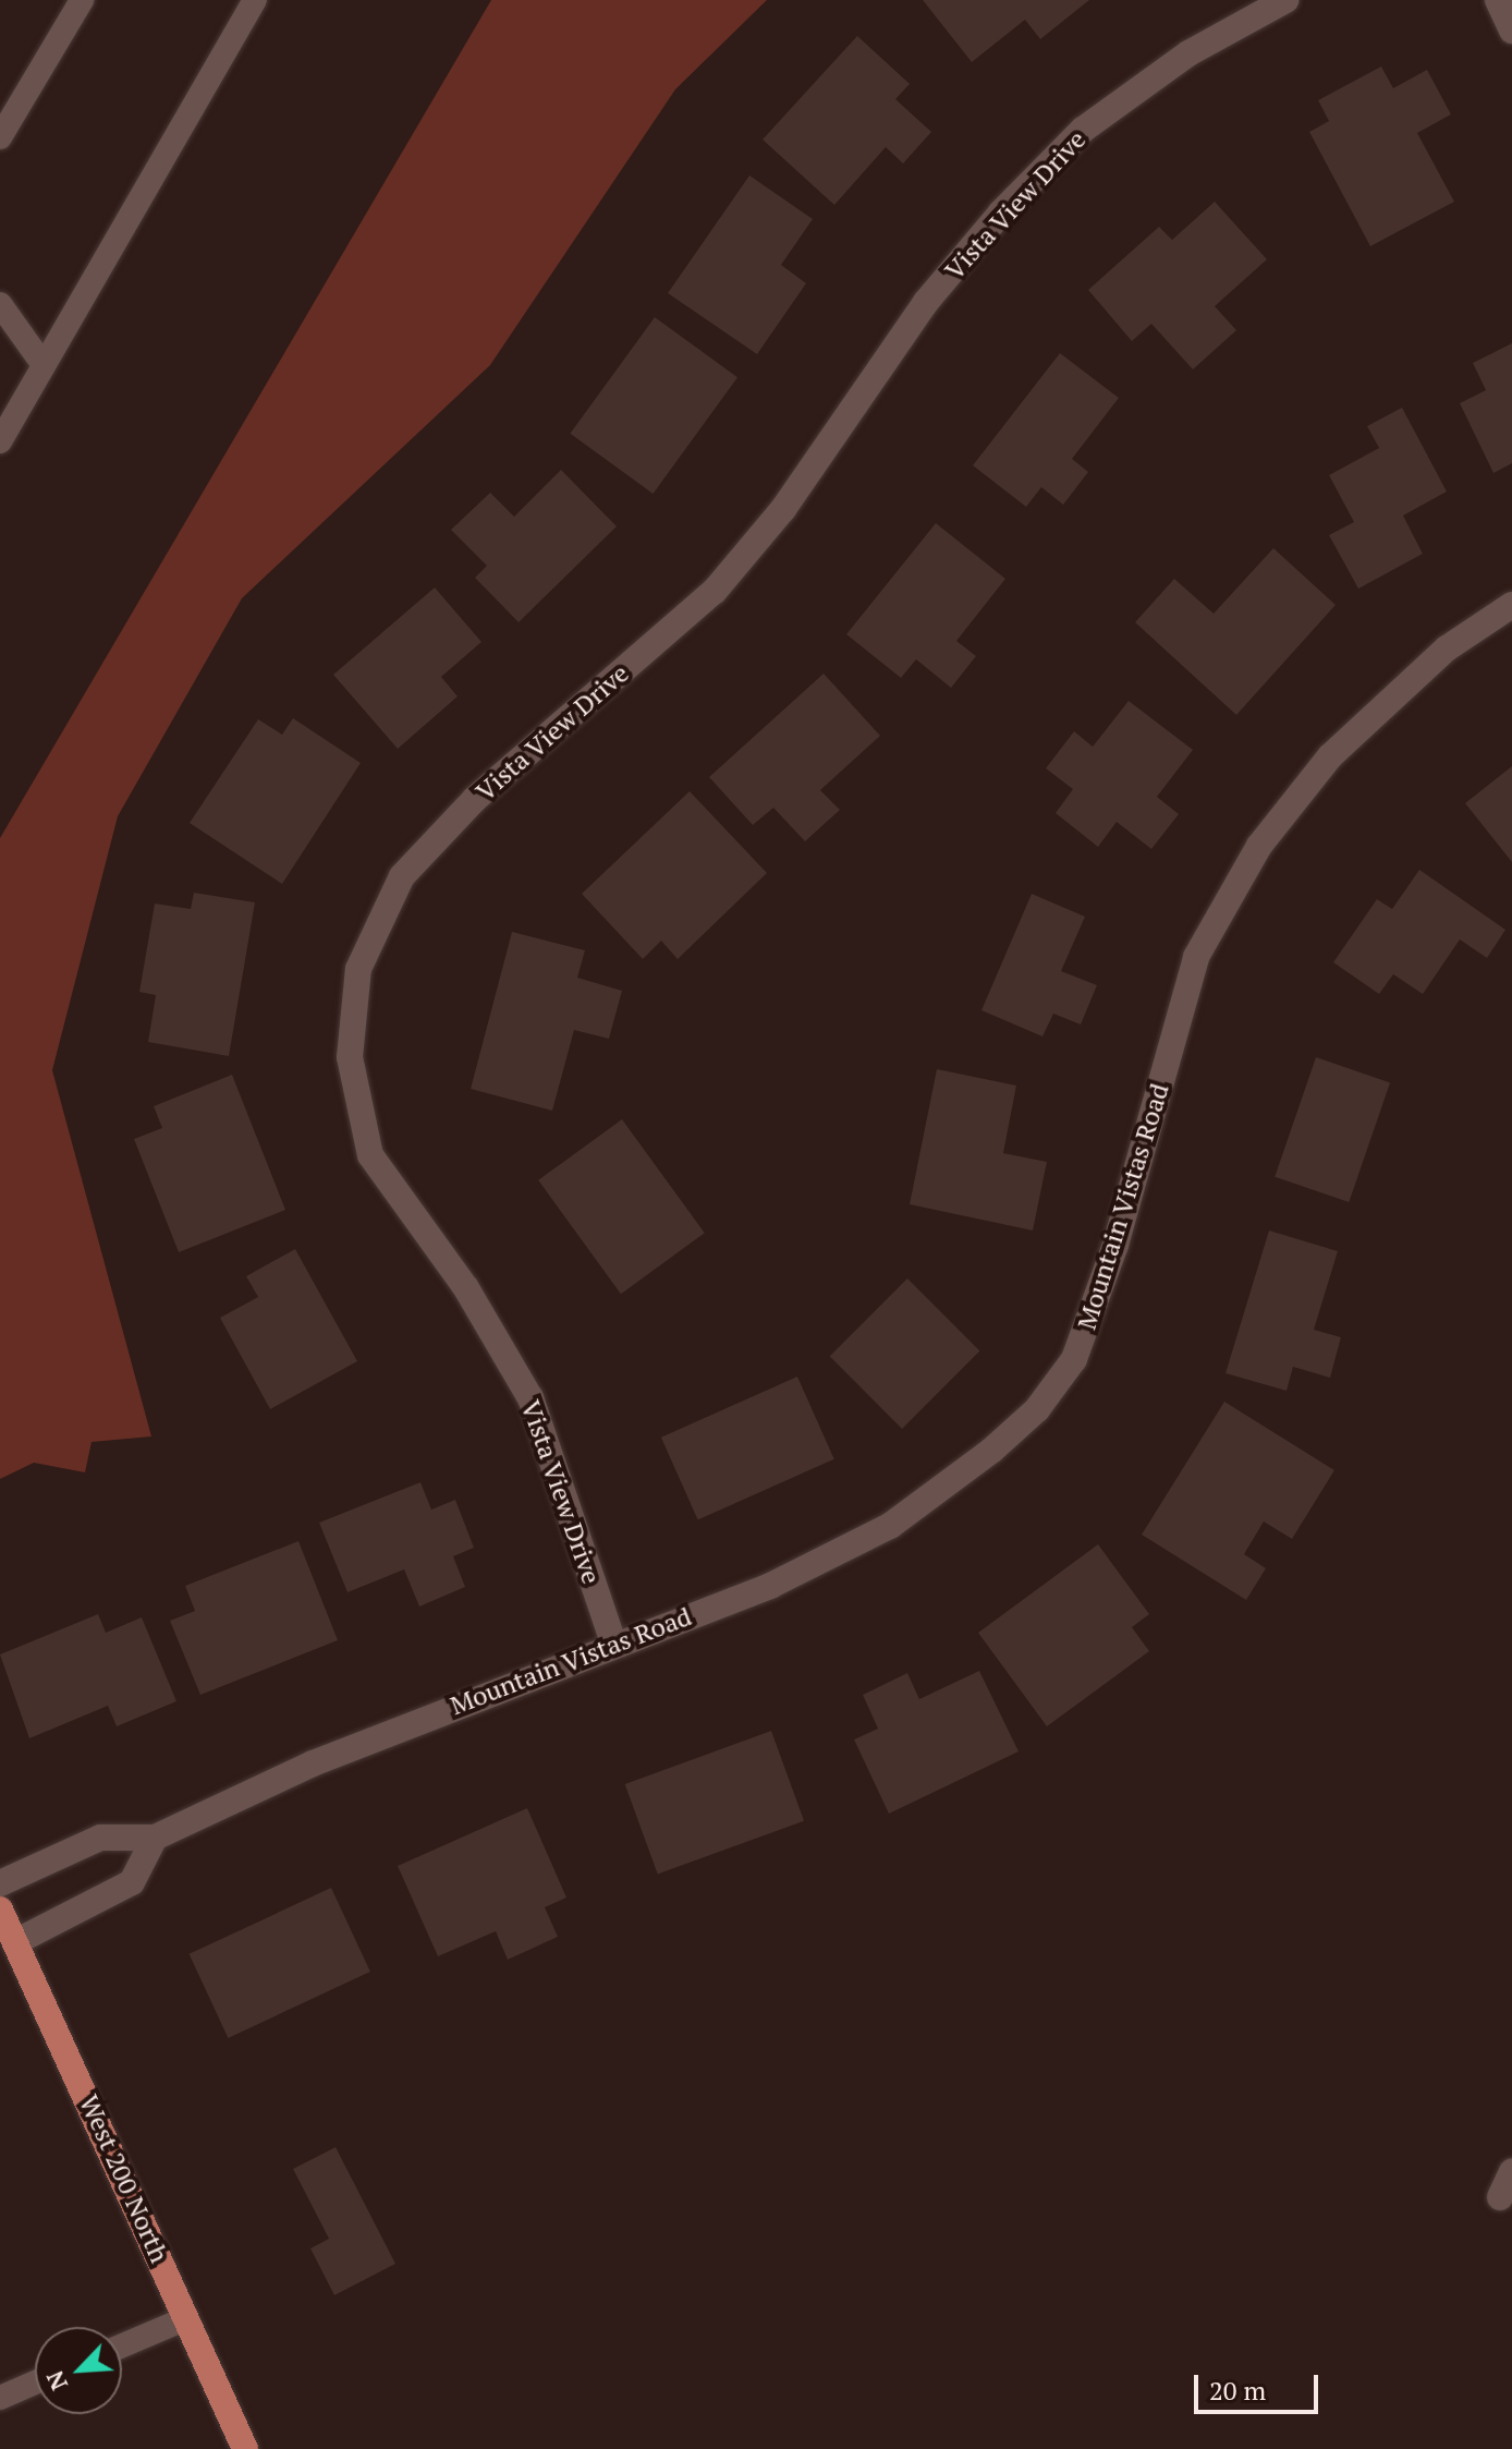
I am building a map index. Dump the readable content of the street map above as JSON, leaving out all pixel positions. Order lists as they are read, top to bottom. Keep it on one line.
{"streets":{"main road":["West 200 North"],"street":["Vista View Drive","Mountain Vistas Road"]},"crossings":[["Vista View Drive","Mountain Vistas Road"]],"scale_bar":"20 m","north":"bottom left"}
